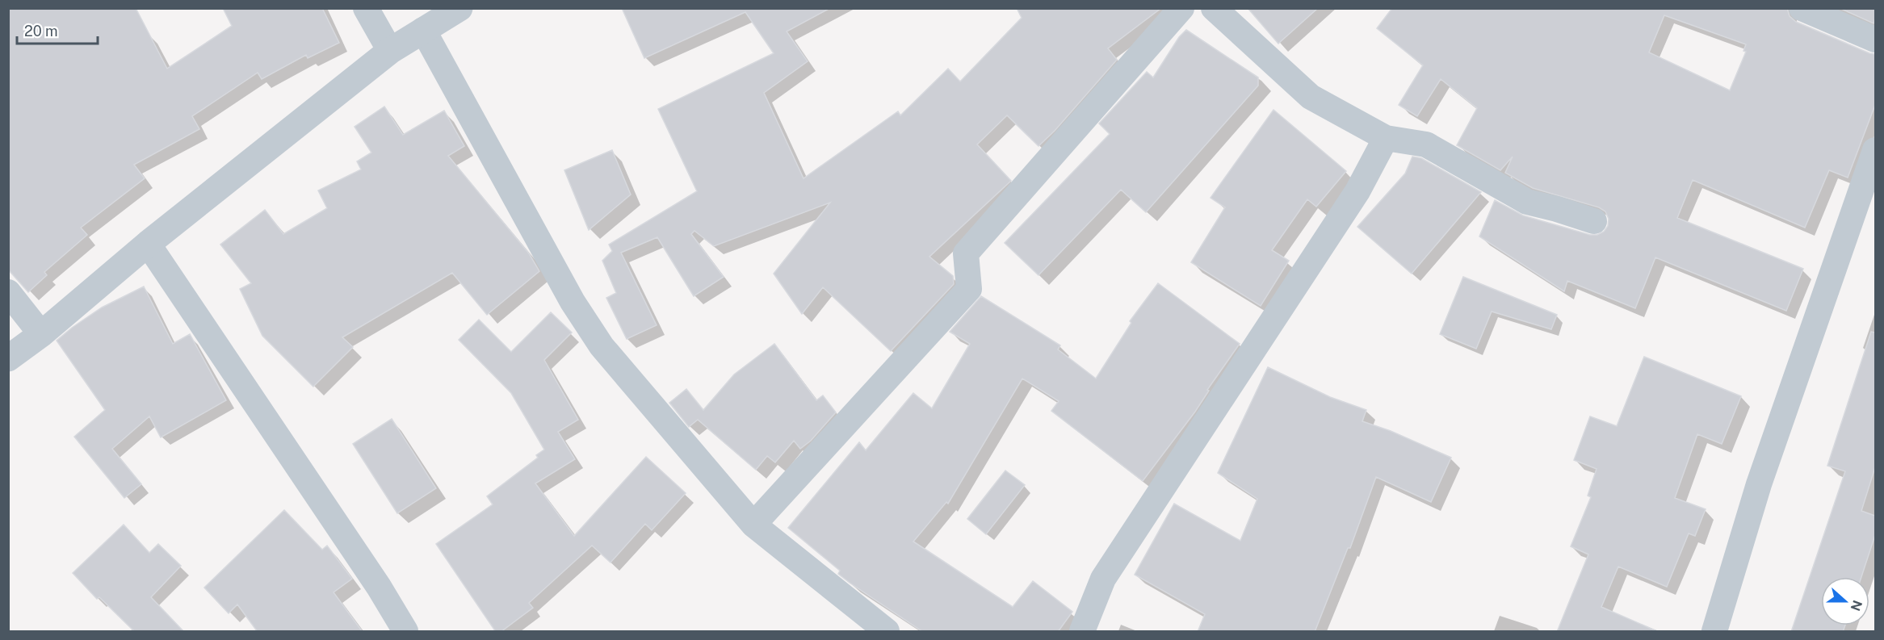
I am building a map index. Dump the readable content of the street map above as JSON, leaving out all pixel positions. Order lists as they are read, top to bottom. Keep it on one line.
{"scale_bar":"20 m","north":"right"}
